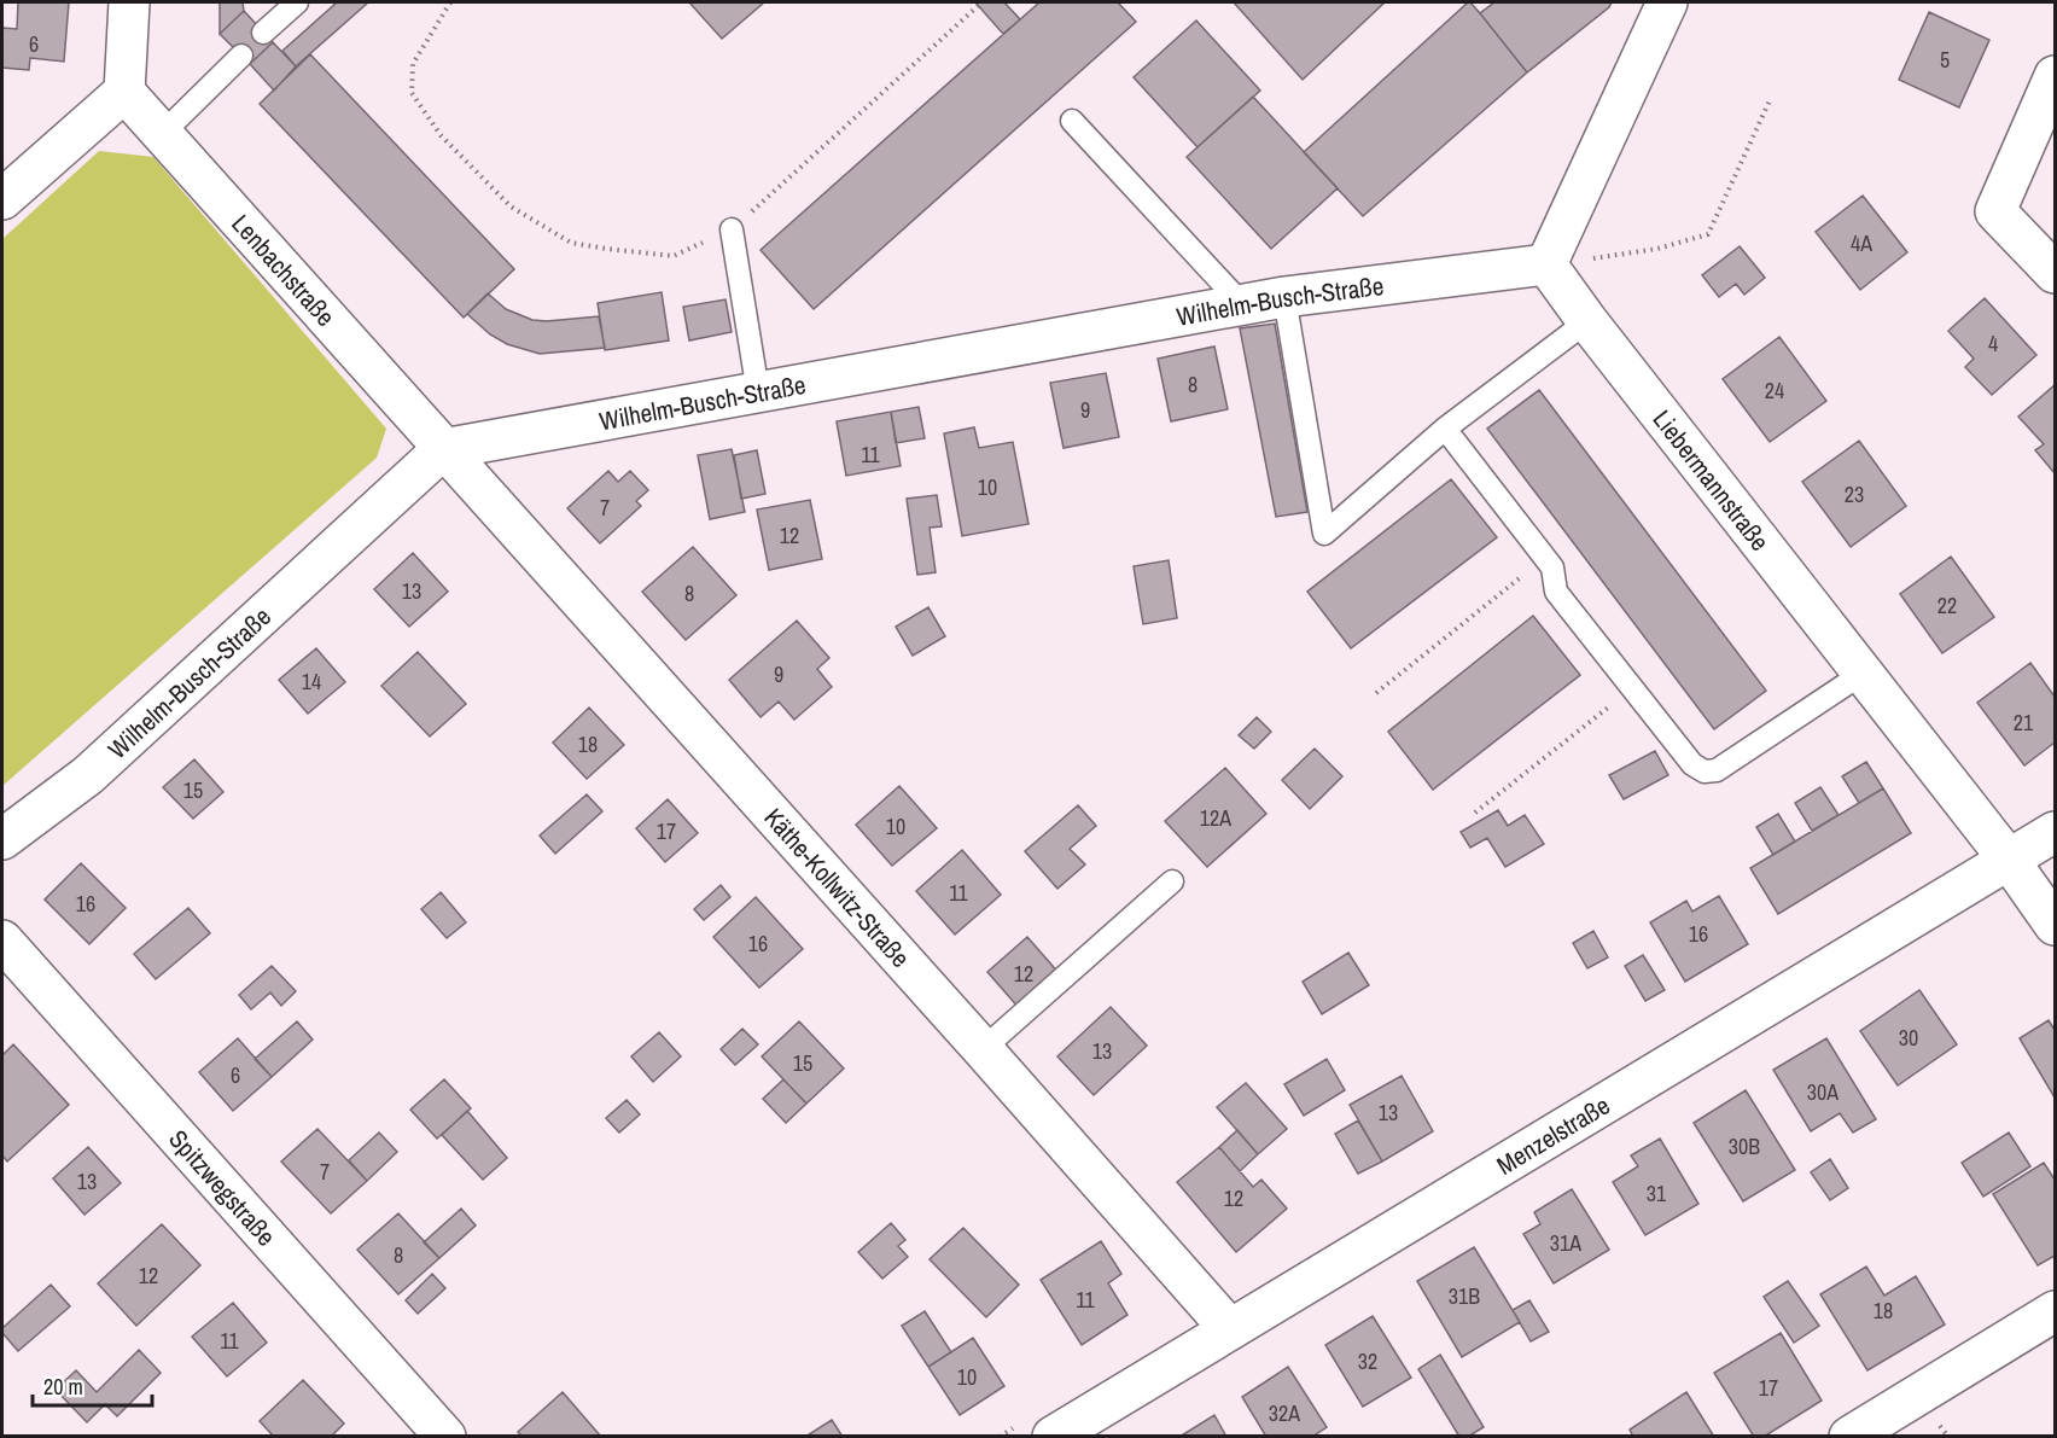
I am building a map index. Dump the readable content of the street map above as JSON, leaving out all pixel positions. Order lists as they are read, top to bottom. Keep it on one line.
{"streets":{"street":["Lenbachstraße","Wilhelm-Busch-Straße","Liebermannstraße","Käthe-Kollwitz-Straße","Menzelstraße","Spitzwegstraße"]},"crossings":[["Lenbachstraße","Wilhelm-Busch-Straße"],["Lenbachstraße","Käthe-Kollwitz-Straße"],["Wilhelm-Busch-Straße","Liebermannstraße"],["Wilhelm-Busch-Straße","Käthe-Kollwitz-Straße"],["Liebermannstraße","Menzelstraße"],["Käthe-Kollwitz-Straße","Menzelstraße"]],"house_numbers":["6","5","4A","4","8","24","9","11","10","23","7","12","13","8","22","9","14","21","18","15","12A","10","17","11","16","16","16","12","30","13","15","6","30A","13","30B","7","13","31","12","31A","8","12","31B","11","18","11","32","10","17","32A"],"scale_bar":"20 m"}
